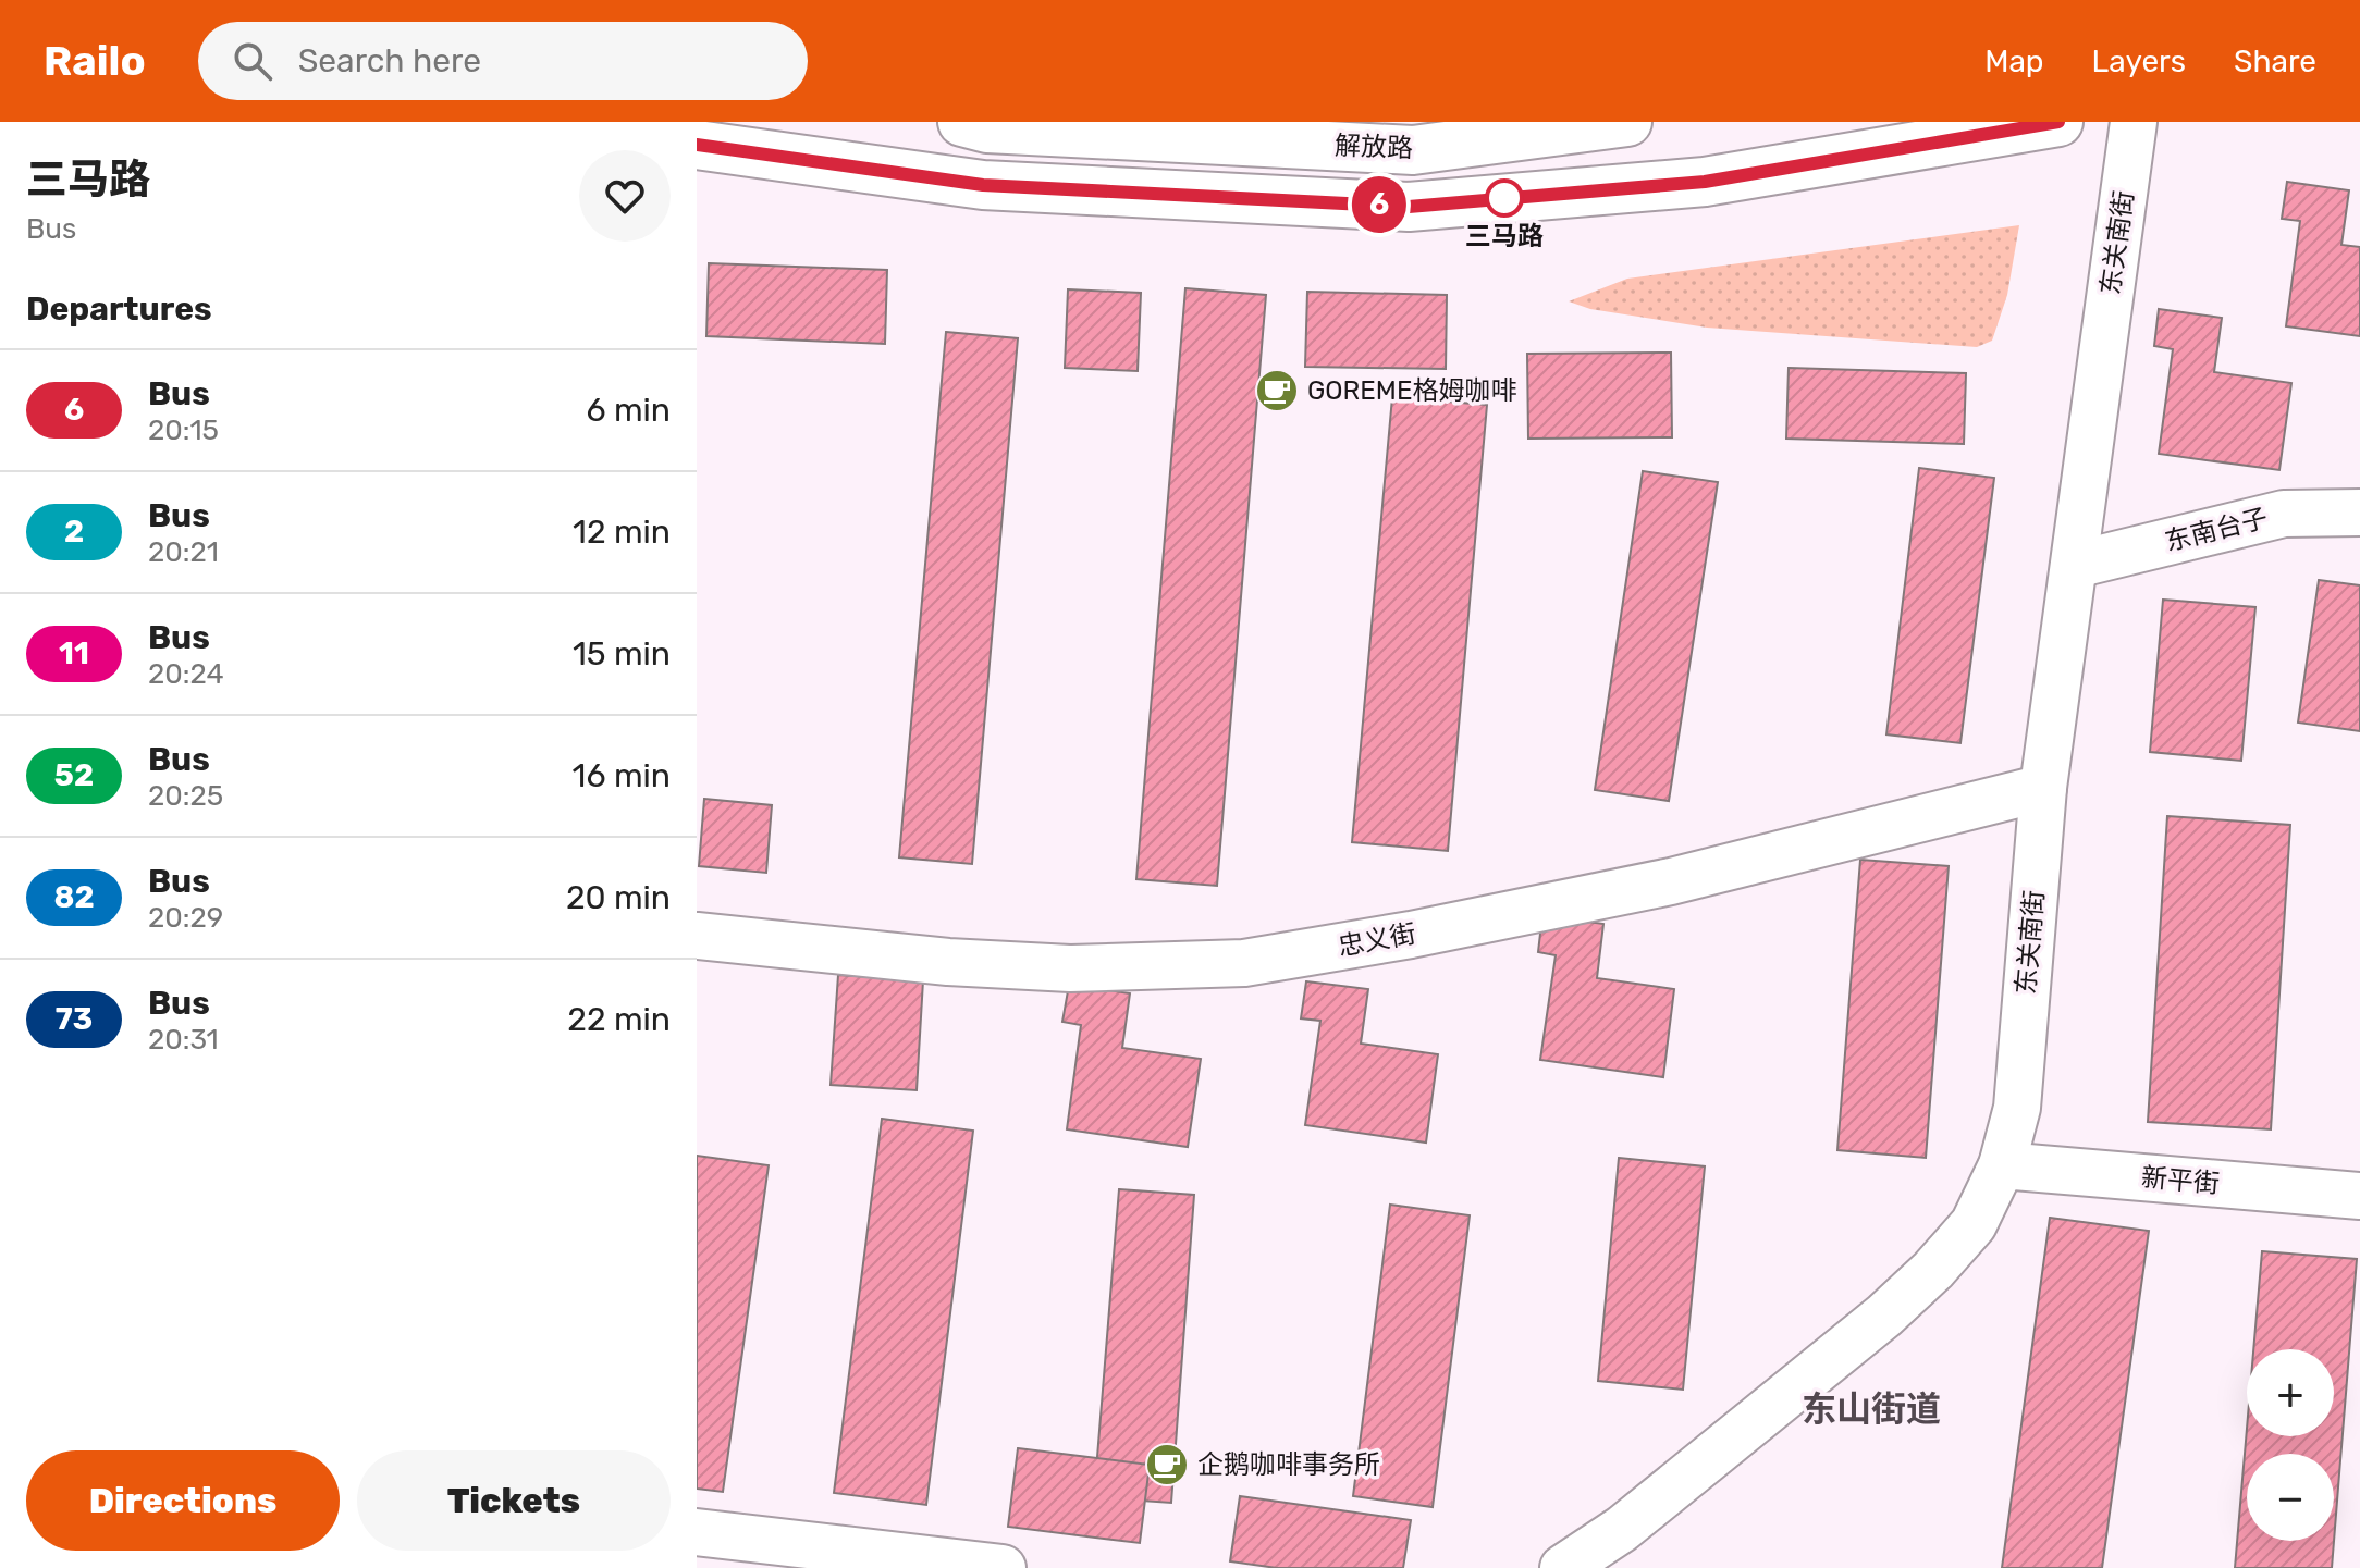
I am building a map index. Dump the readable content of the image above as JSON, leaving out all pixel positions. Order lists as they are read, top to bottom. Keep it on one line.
{"streets":{"main road":["解放路"],"street":["东关南街","东南台子","忠义街","新平街"]},"crossings":[["东关南街","东南台子"],["东关南街","忠义街"],["东关南街","新平街"]],"districts":["东山街道"],"places":{"other":["三马路"],"cafe":["GOREME格姆咖啡","企鹅咖啡事务所"]},"lines":["bus line 6"],"page":{"header":"Railo","search":"Search here","nav":["Map","Layers","Share"],"heading":[["三马路","Bus"],"Departures"],"on_map":"6","list":[{"mark":"6","name":"Bus","note":"20:15","value":"6 min"},{"mark":"2","name":"Bus","note":"20:21","value":"12 min"},{"mark":"11","name":"Bus","note":"20:24","value":"15 min"},{"mark":"52","name":"Bus","note":"20:25","value":"16 min"},{"mark":"82","name":"Bus","note":"20:29","value":"20 min"},{"mark":"73","name":"Bus","note":"20:31","value":"22 min"}],"map_buttons":["+","−"],"buttons":["Directions","Tickets"]}}
